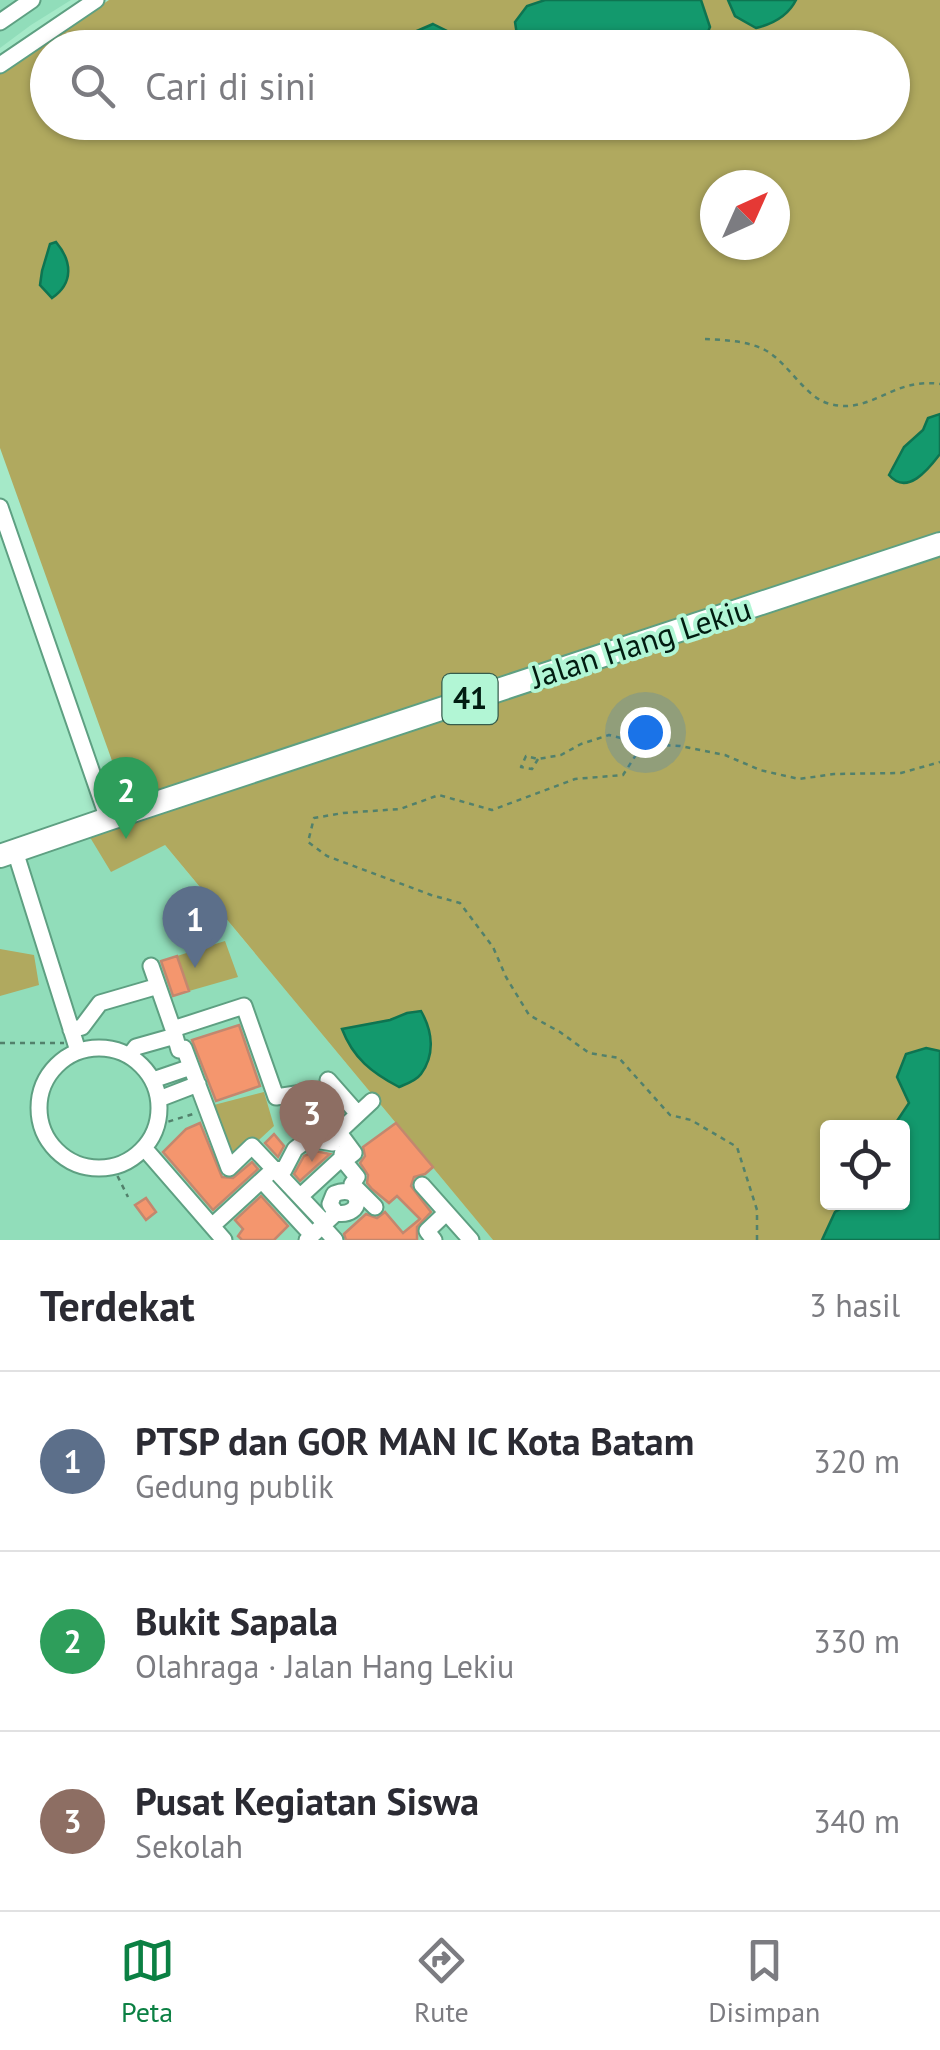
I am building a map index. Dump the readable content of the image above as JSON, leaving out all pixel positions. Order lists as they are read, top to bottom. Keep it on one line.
{"streets":{"highway":["Jalan Hang Lekiu","41"]},"north":"top right","page":{"search":"Cari di sini","pins":["2","1","3"],"heading":["Terdekat","3 hasil"],"list":[{"mark":"1","name":"PTSP dan GOR MAN IC Kota Batam","note":"Gedung publik","value":"320 m"},{"mark":"2","name":"Bukit Sapala","note":"Olahraga · Jalan Hang Lekiu","value":"330 m"},{"mark":"3","name":"Pusat Kegiatan Siswa","note":"Sekolah","value":"340 m"}],"nav":["Peta","Rute","Disimpan"]}}
